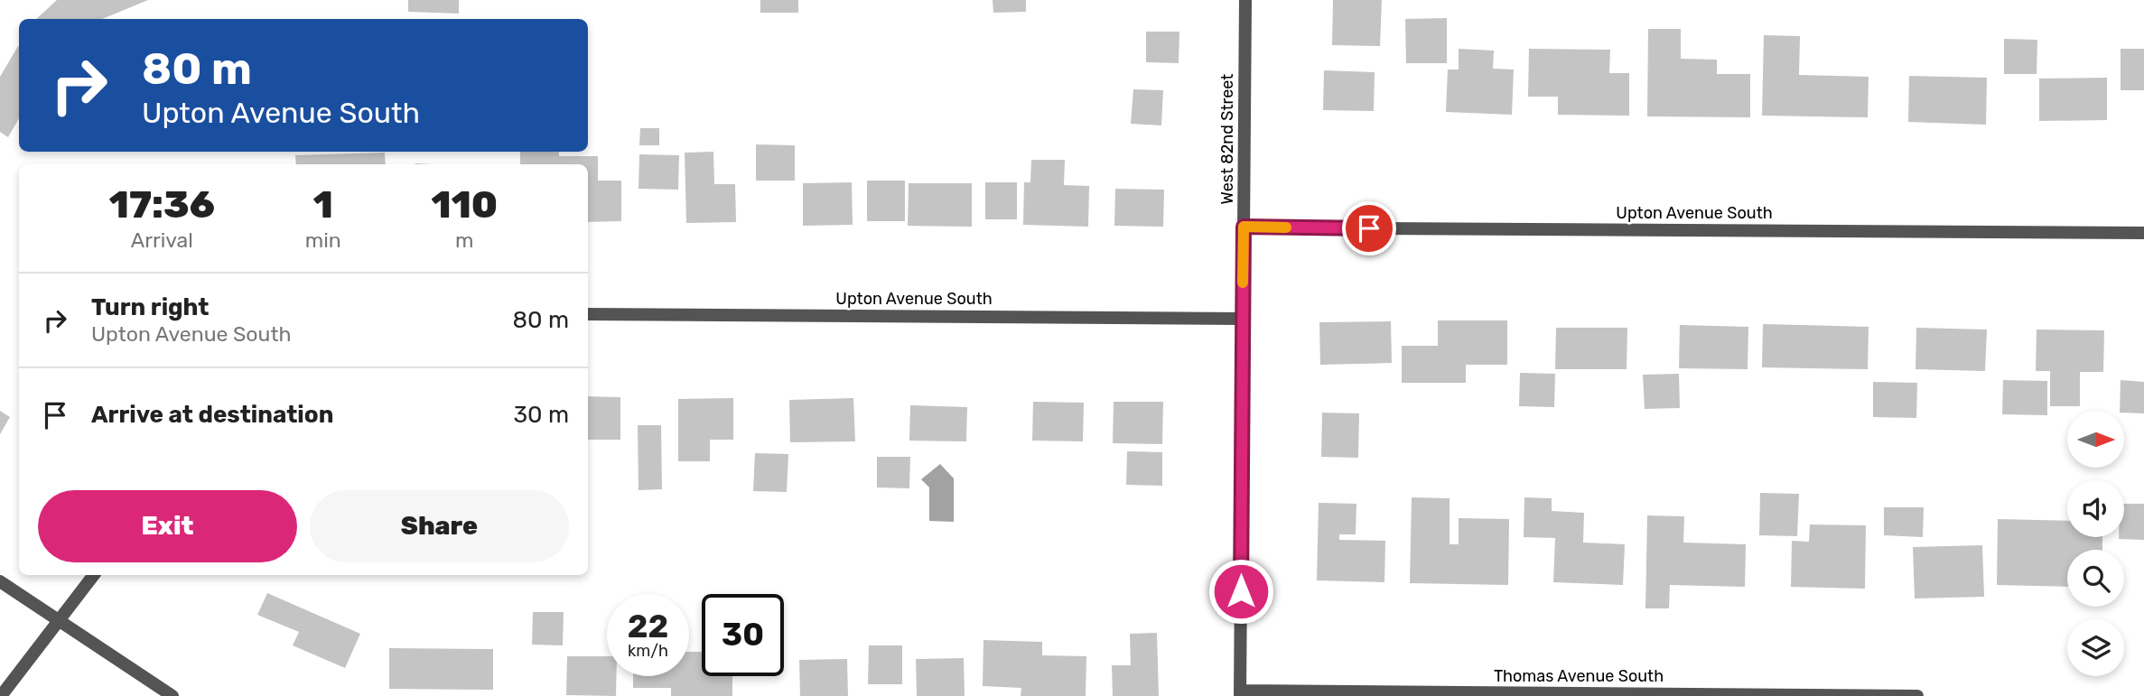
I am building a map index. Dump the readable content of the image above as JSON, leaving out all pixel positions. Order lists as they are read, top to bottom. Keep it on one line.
{"streets":{"street":["West 82nd Street","Upton Avenue South","Thomas Avenue South"]},"crossings":[["West 82nd Street","Upton Avenue South"],["West 82nd Street","Thomas Avenue South"]],"north":"right","page":{"turn":["80 m","Upton Avenue South"],"eta":["17:36","Arrival","1","min","110","m"],"list":[{"name":"Turn right","note":"Upton Avenue South","value":"80 m"},{"name":"Arrive at destination","value":"30 m"}],"buttons":["Exit","Share"],"speed":"22 km/h","limit":"30"}}
